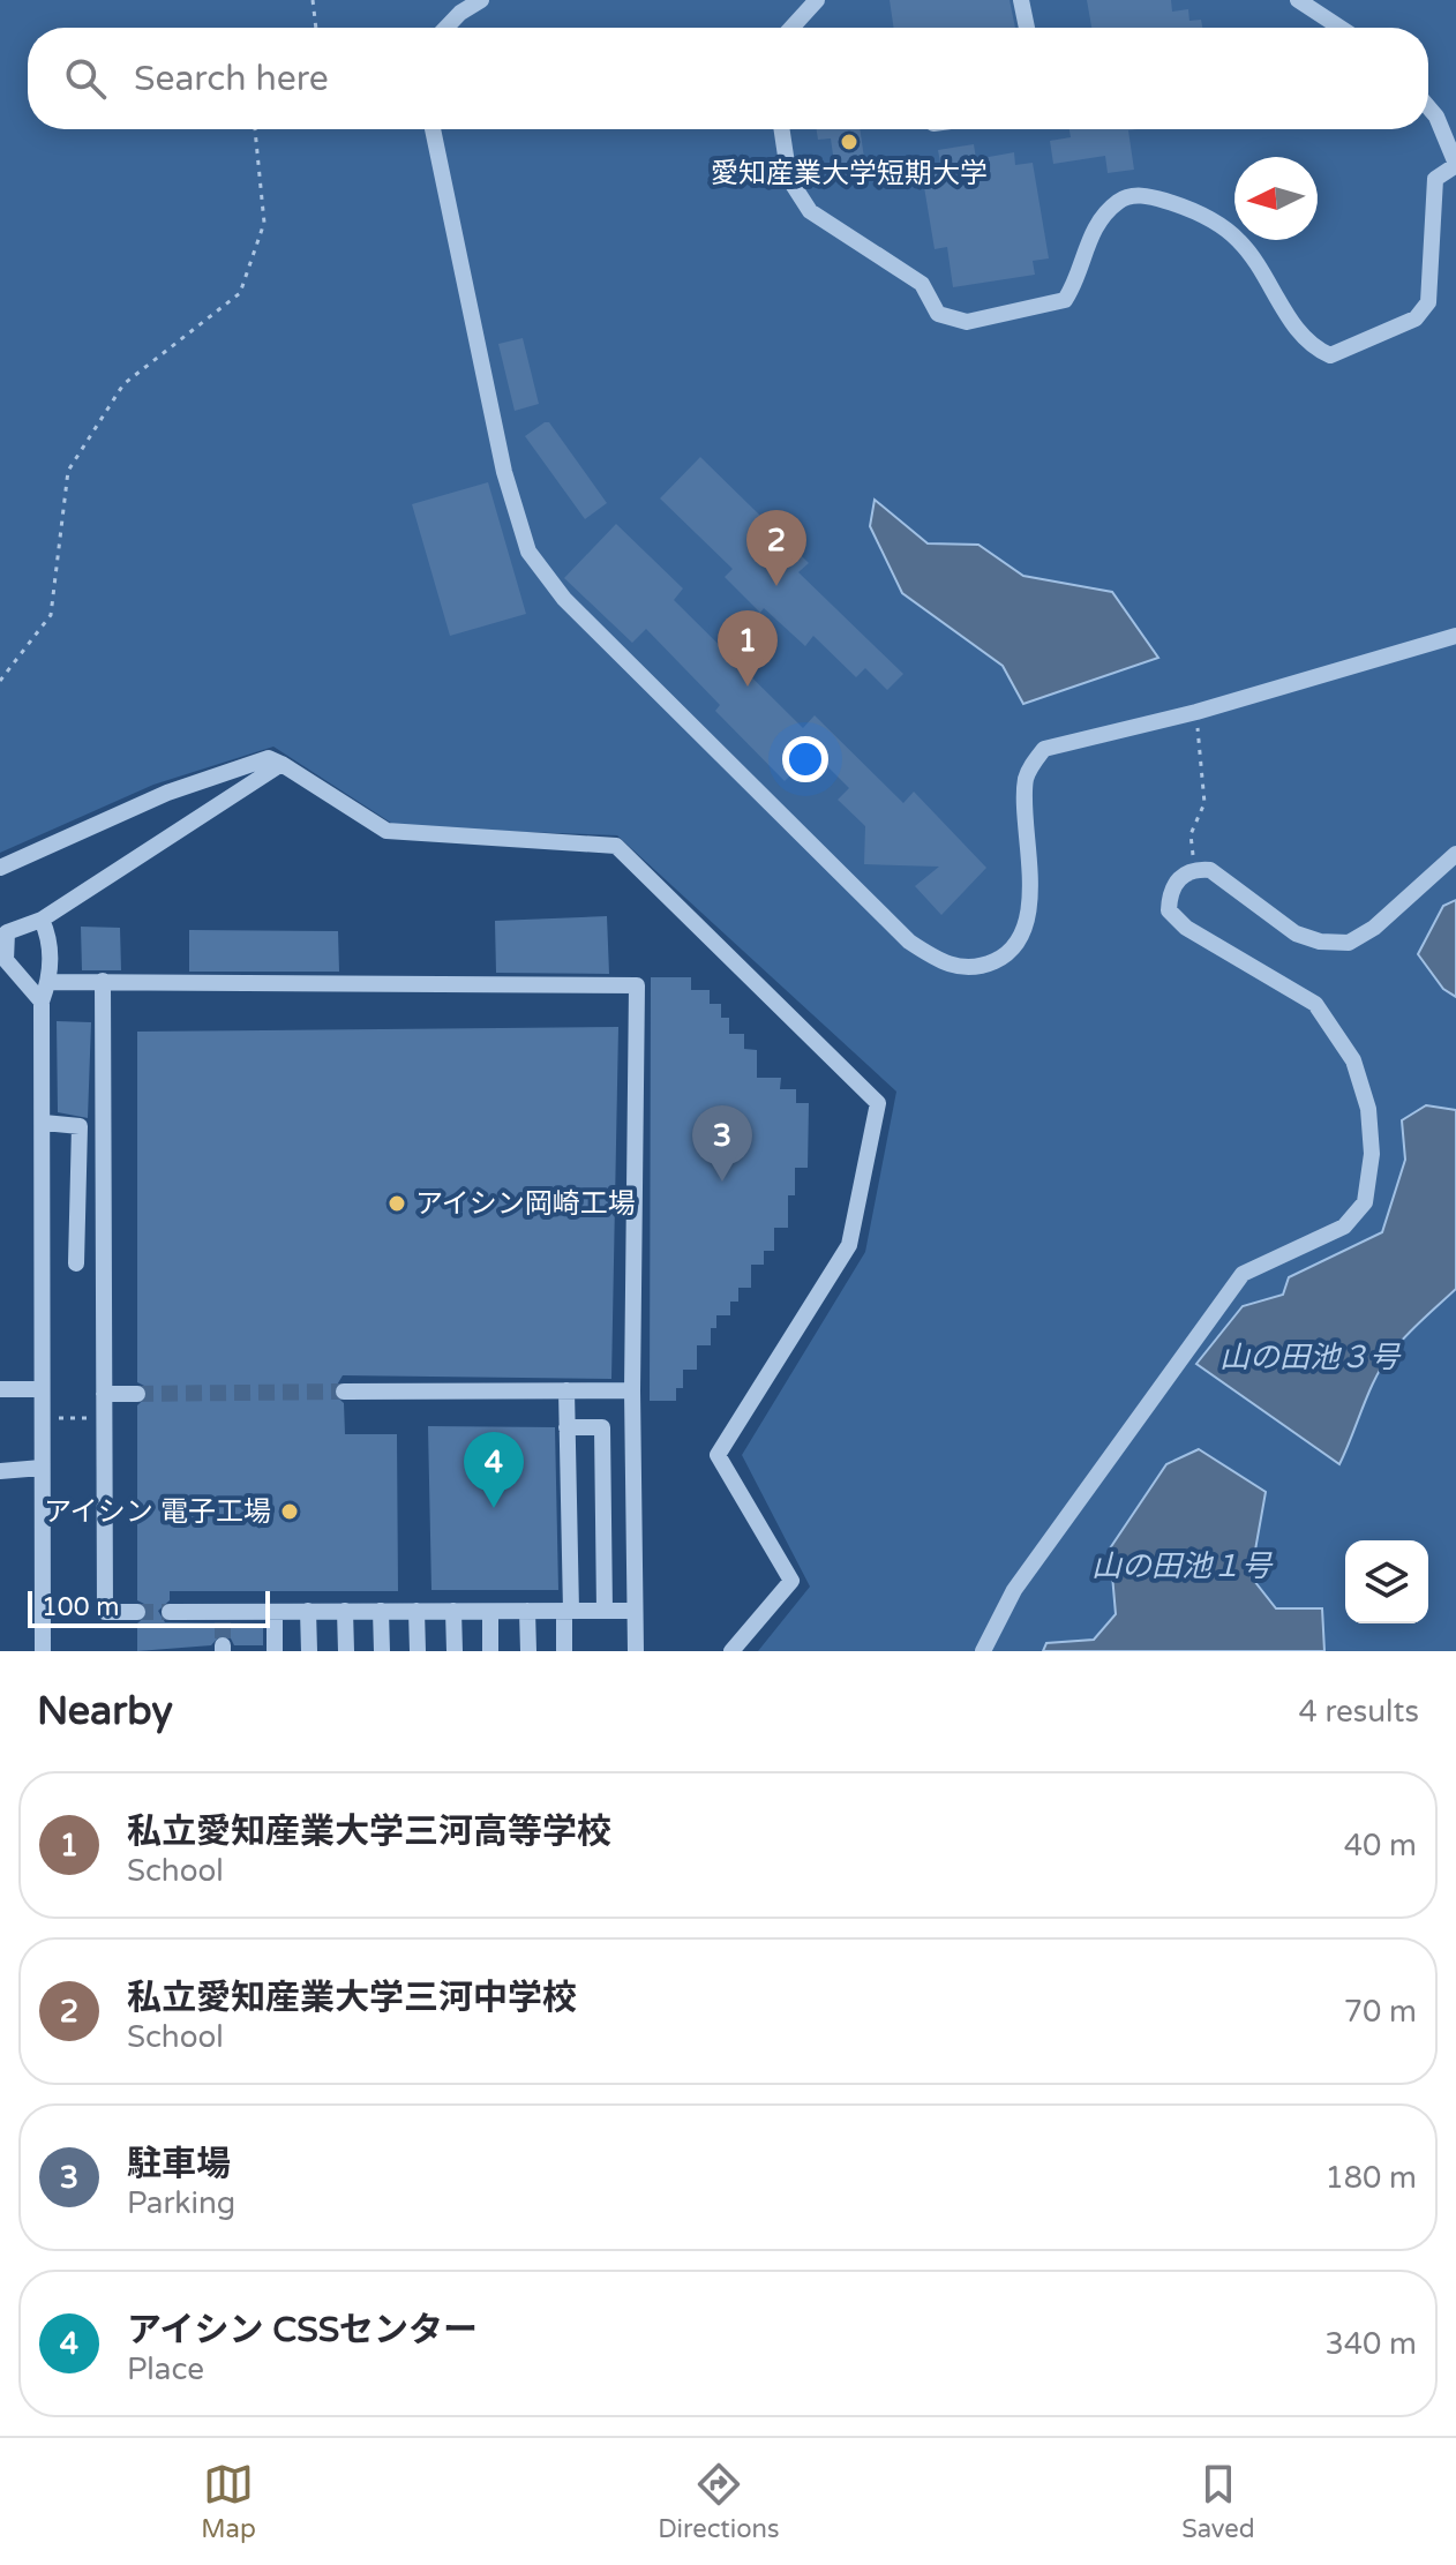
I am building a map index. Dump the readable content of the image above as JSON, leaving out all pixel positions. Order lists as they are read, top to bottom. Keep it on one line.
{"water":["山の田池３号","山の田池１号"],"places":["愛知産業大学短期大学","アイシン岡崎工場","アイシン 電子工場"],"scale_bar":"100 m","north":"left","page":{"search":"Search here","pins":["2","1","3","4"],"scale":"100 m","heading":["Nearby","4 results"],"list":[{"mark":"1","name":"私立愛知産業大学三河高等学校","note":"School","value":"40 m"},{"mark":"2","name":"私立愛知産業大学三河中学校","note":"School","value":"70 m"},{"mark":"3","name":"駐車場","note":"Parking","value":"180 m"},{"mark":"4","name":"アイシン CSSセンター","note":"Place","value":"340 m"}],"nav":["Map","Directions","Saved"]}}
